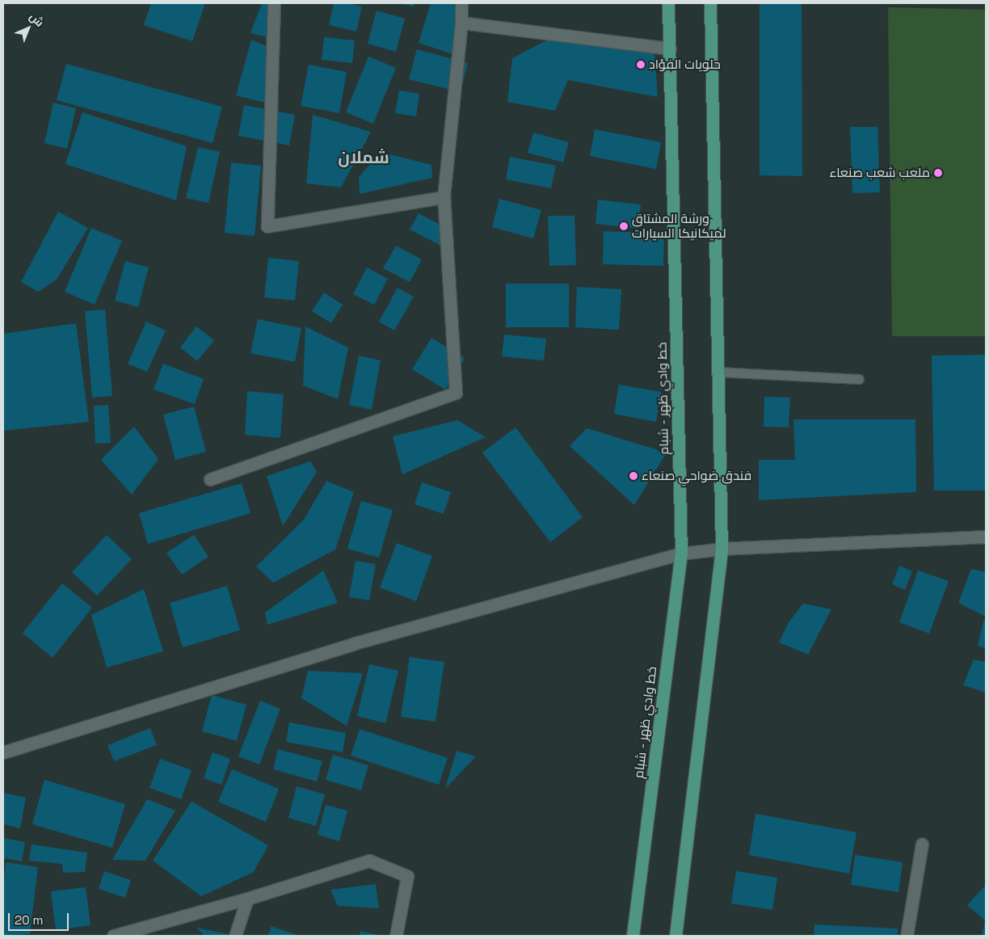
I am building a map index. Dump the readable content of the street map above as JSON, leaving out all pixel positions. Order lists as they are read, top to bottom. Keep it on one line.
{"streets":{"main road":["خط وادي ظهر - شبام"]},"districts":["شملان"],"places":["حلويات الفؤاد","ملعب شعب صنعاء","ورشة المشتاق لميكانيكا السيارات","فندق ضواحي صنعاء"],"scale_bar":"20 m","north":"top right"}
